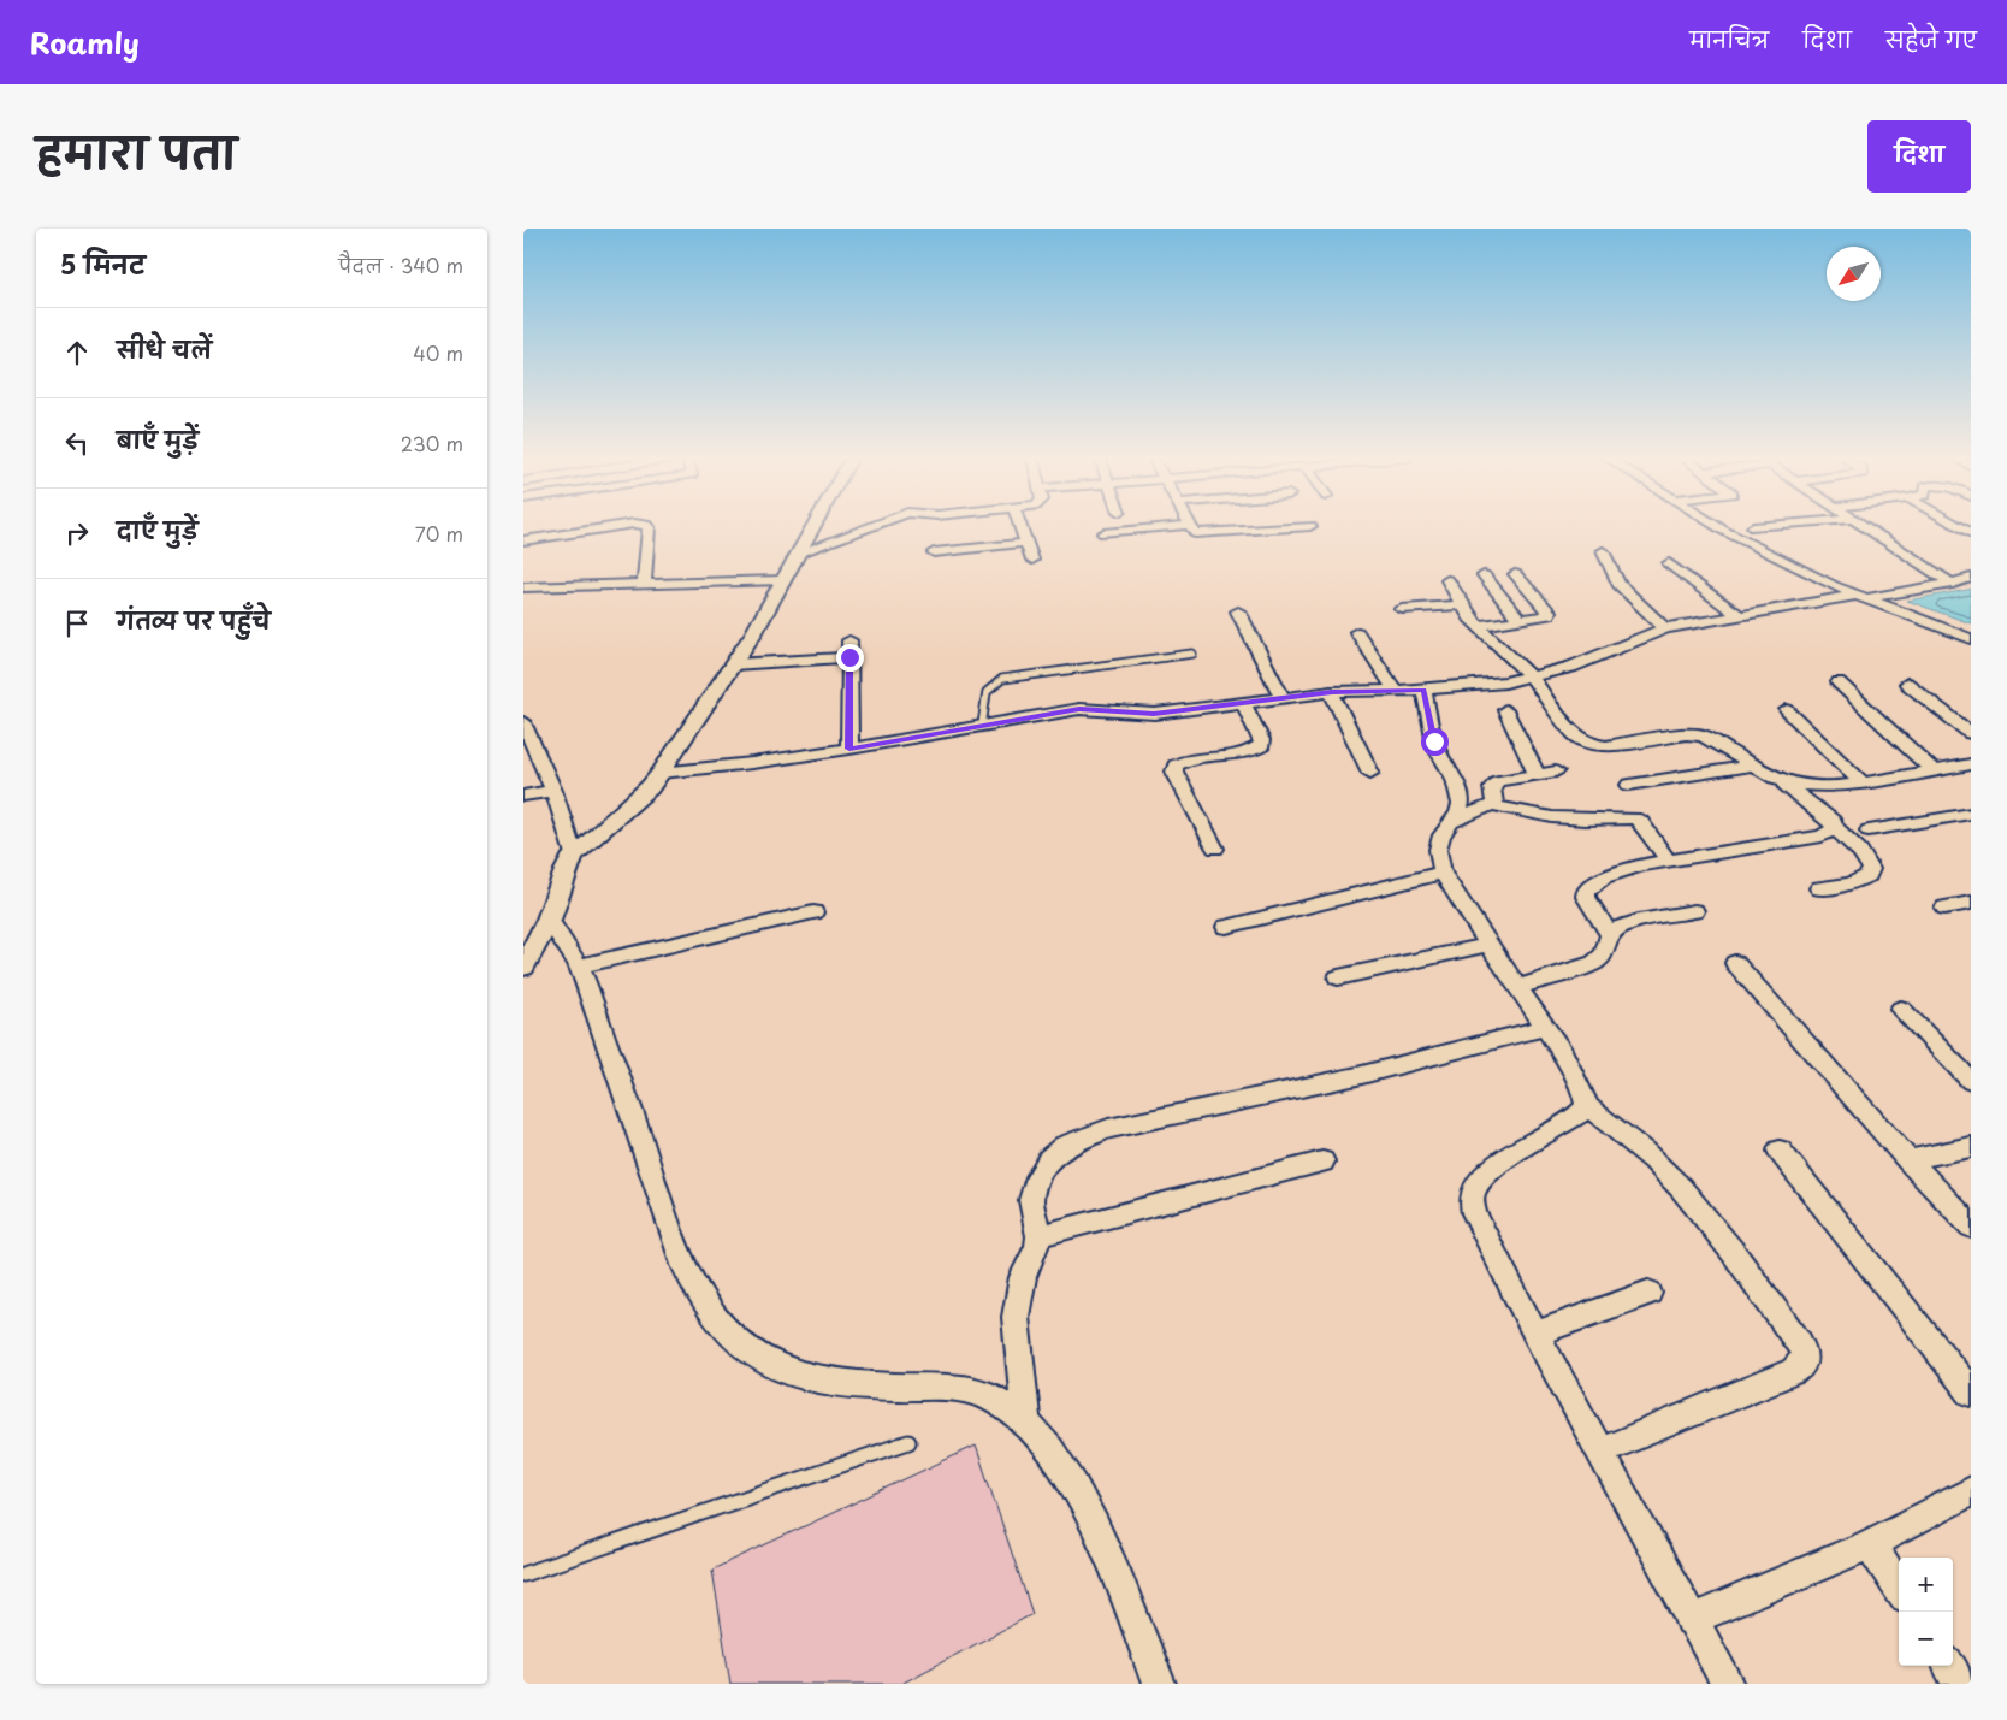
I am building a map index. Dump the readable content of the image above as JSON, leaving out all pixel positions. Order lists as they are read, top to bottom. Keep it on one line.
{"north":"bottom left","page":{"header":"Roamly","nav":["मानचित्र","दिशा","सहेजे गए"],"title":"हमारा पता","buttons":"दिशा","heading":["5 मिनट","पैदल · 340 m"],"list":[["सीधे चलें","40 m"],["बाएँ मुड़ें","230 m"],["दाएँ मुड़ें","70 m"],"गंतव्य पर पहुँचे"],"map_buttons":["+","−"]}}
